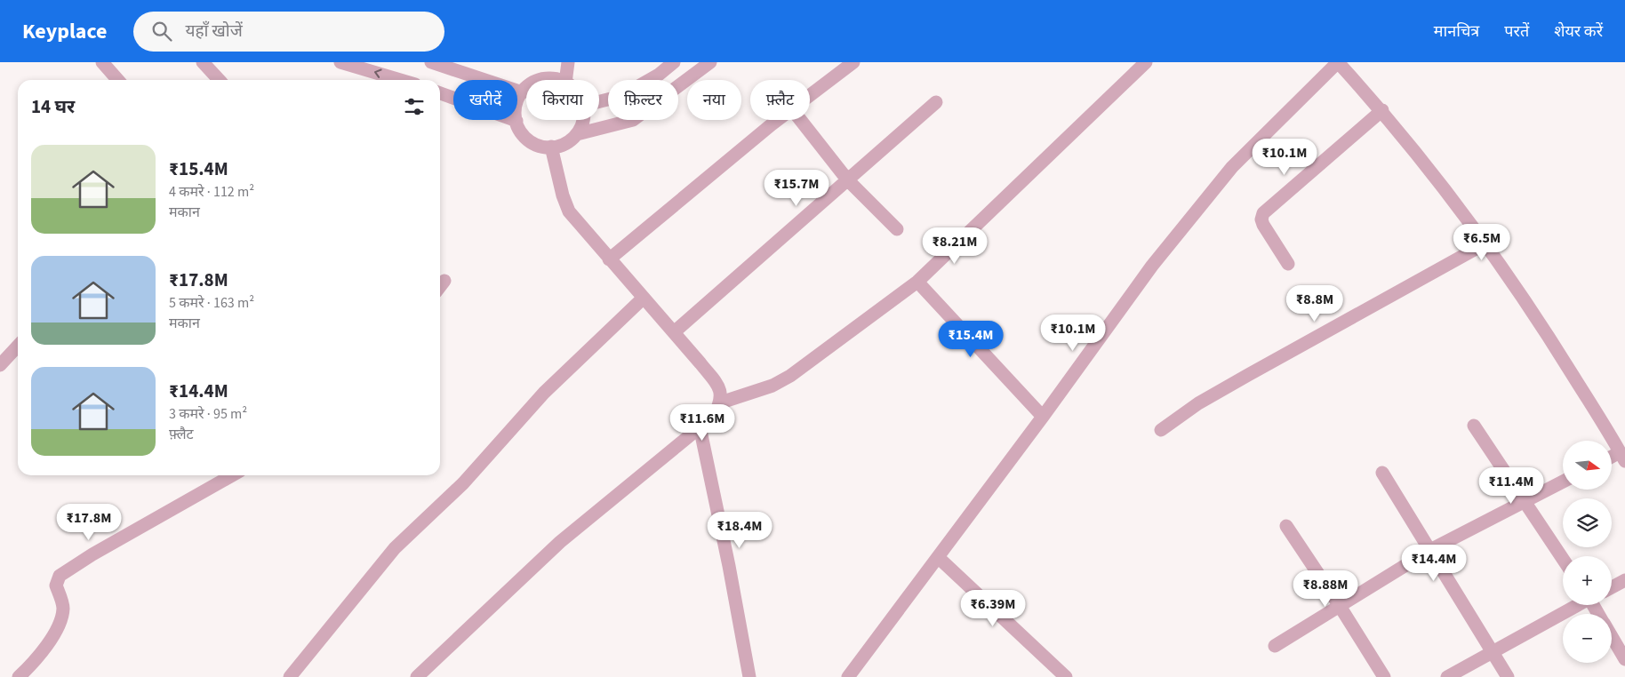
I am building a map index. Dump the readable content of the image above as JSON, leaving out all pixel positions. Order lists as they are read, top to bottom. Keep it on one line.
{"north":"right","page":{"header":"Keyplace","search":"यहाँ खोजें","nav":["मानचित्र","परतें","शेयर करें"],"chip":["खरीदें","किराया","फ़िल्टर","नया","फ़्लैट"],"heading":"14 घर","list":[{"name":"₹15.4M","note":"4 कमरे · 112 m² · मकान"},{"name":"₹17.8M","note":"5 कमरे · 163 m² · मकान"},{"name":"₹14.4M","note":"3 कमरे · 95 m² · फ़्लैट"}],"price":["₹10.1M","₹15.7M","₹6.5M","₹8.21M","₹8.8M","₹10.1M","₹15.4M","₹11.6M","₹11.4M","₹17.8M","₹18.4M","₹14.4M","₹8.88M","₹6.39M"],"map_buttons":["+","−"]}}
